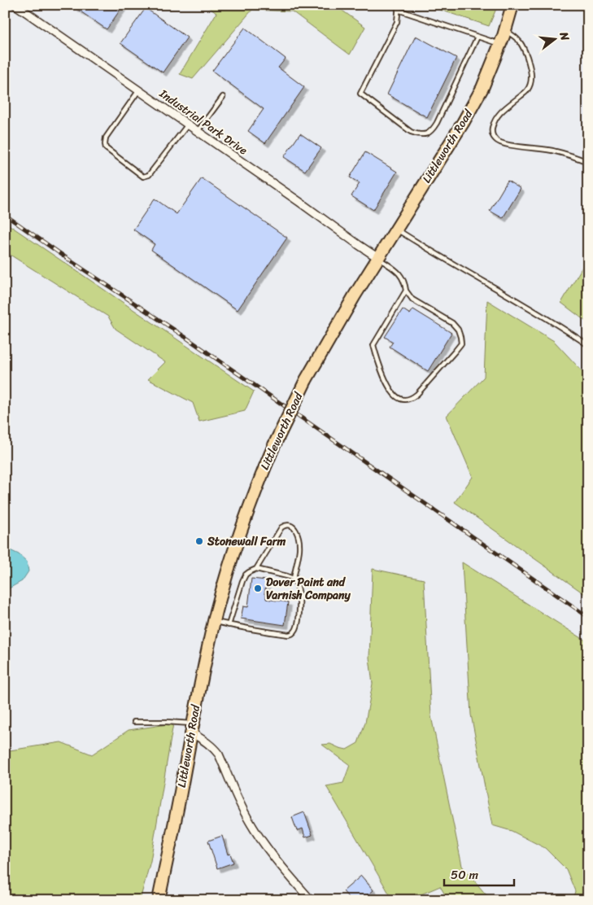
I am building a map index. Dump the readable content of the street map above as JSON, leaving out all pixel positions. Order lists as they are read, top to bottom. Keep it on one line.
{"streets":{"main road":["Littleworth Road"],"street":["Industrial Park Drive"]},"crossings":[["Industrial Park Drive","Littleworth Road"]],"places":["Stonewall Farm","Dover Paint and Varnish Company"],"scale_bar":"50 m","north":"right"}
